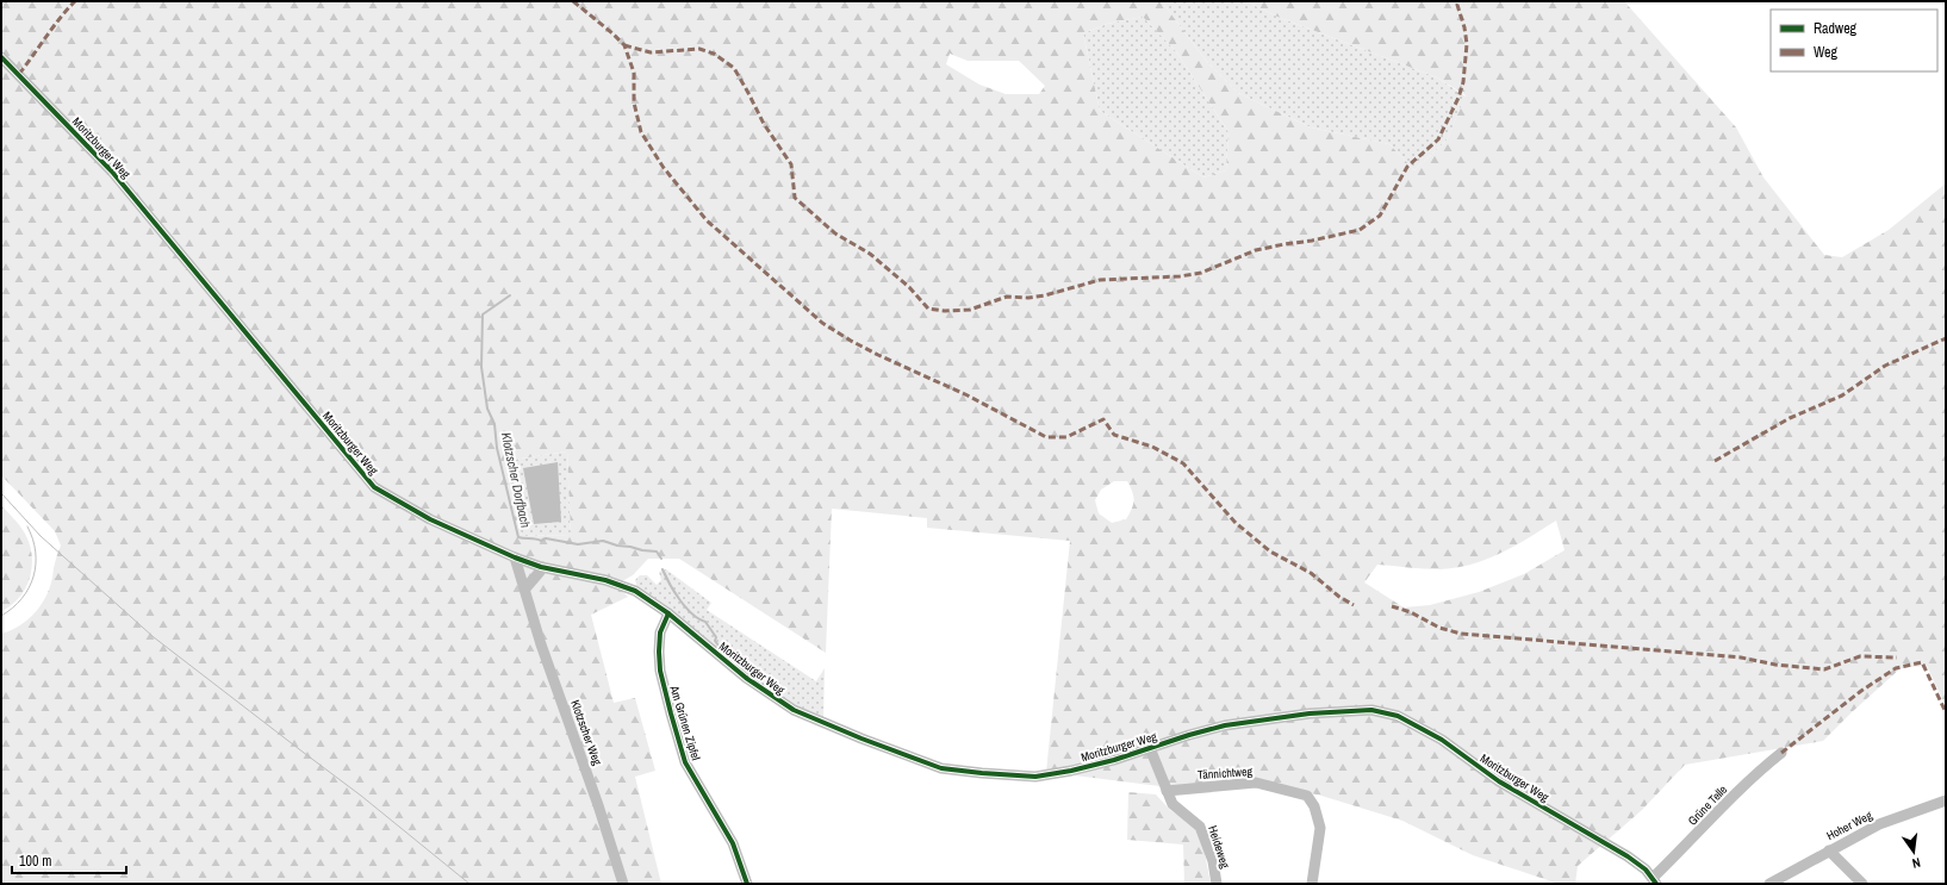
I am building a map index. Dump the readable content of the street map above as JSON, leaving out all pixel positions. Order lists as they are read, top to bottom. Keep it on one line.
{"streets":{"street":["Moritzburger Weg","Am Grünen Zipfel","Klotzscher Weg","Tännichtweg","Grüne Telle","Hoher Weg","Heideweg"]},"crossings":[["Moritzburger Weg","Am Grünen Zipfel"],["Moritzburger Weg","Klotzscher Weg"],["Moritzburger Weg","Grüne Telle"],["Moritzburger Weg","Heideweg"],["Tännichtweg","Heideweg"]],"water":["Klotzscher Dorfbach"],"legend":["Radweg","Weg"],"scale_bar":"100 m","north":"bottom"}
